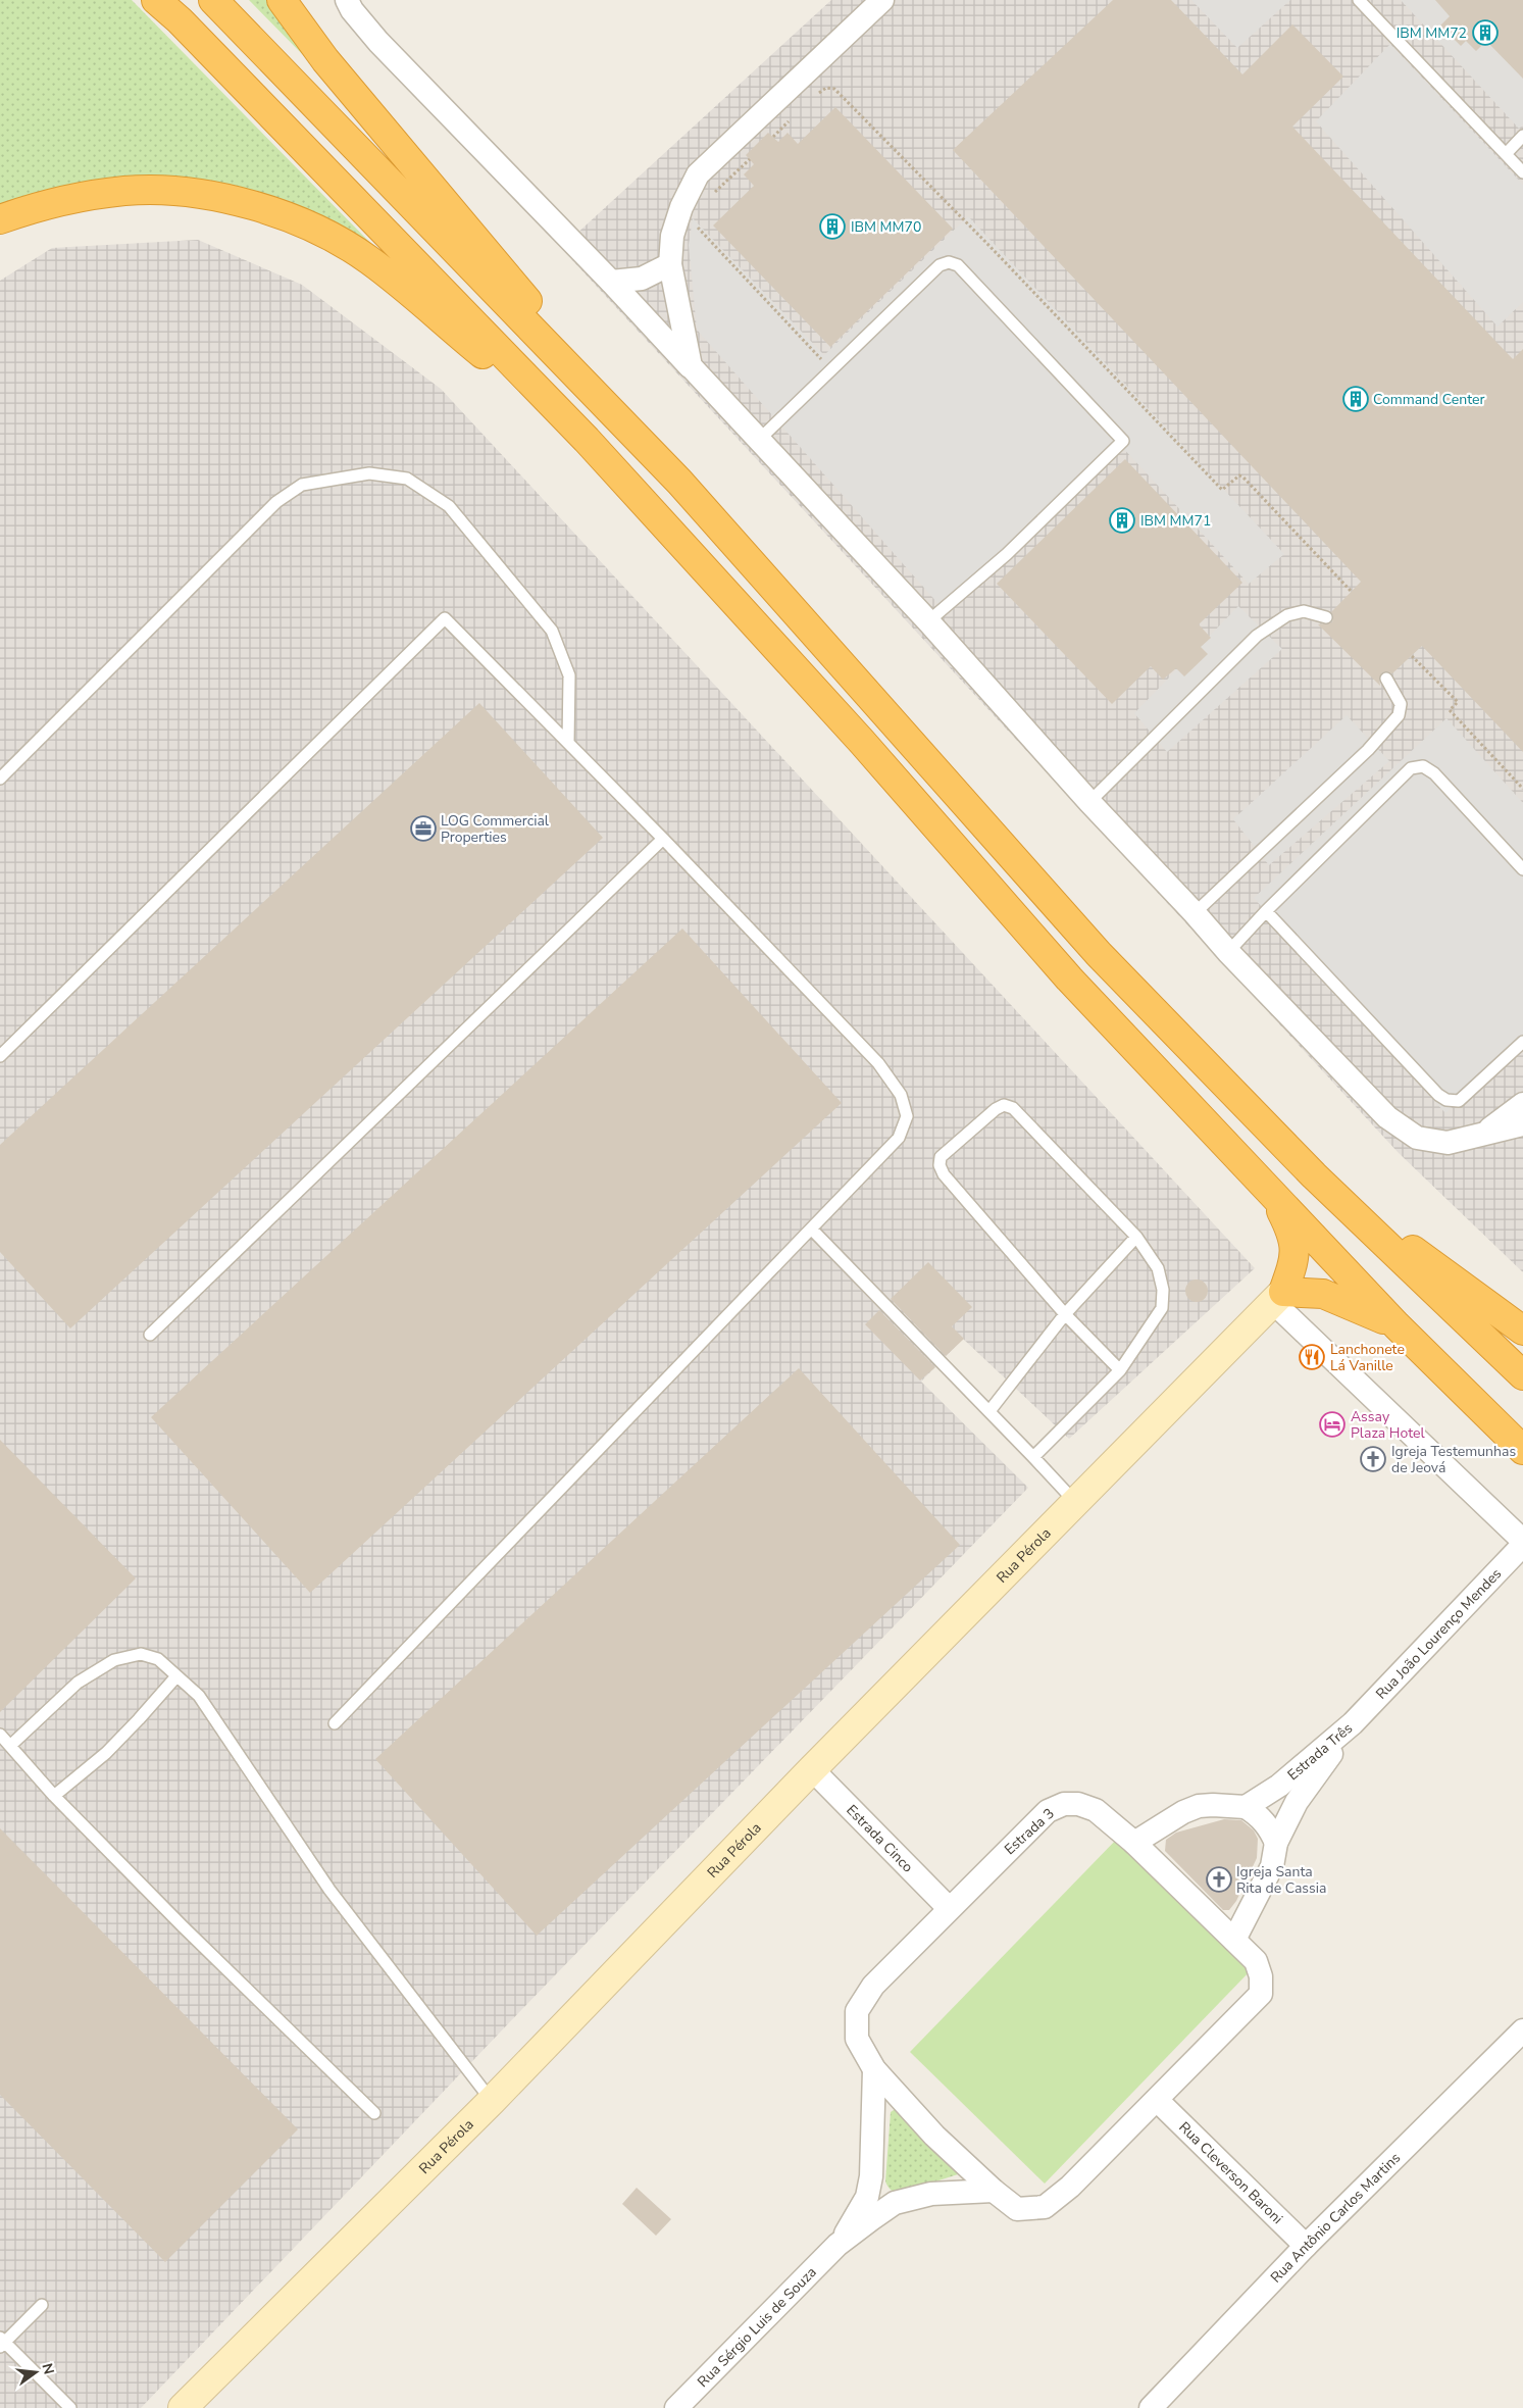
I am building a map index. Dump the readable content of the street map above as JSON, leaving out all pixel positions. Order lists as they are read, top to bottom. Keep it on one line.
{"streets":{"street":["Rua Pérola","Rua João Lourenço Mendes","Estrada Três","Estrada 3","Estrada Cinco","Rua Cleverson Baroni","Rua Antônio Carlos Martins","Rua Sérgio Luis de Souza"]},"crossings":[["Rua Pérola","Estrada Cinco"],["Rua João Lourenço Mendes","Estrada Três"],["Estrada Três","Estrada 3"],["Estrada 3","Estrada Cinco"],["Estrada 3","Rua Cleverson Baroni"],["Estrada 3","Rua Sérgio Luis de Souza"],["Rua Cleverson Baroni","Rua Antônio Carlos Martins"]],"places":{"building":["IBM MM72","IBM MM70","Command Center","IBM MM71"],"office":["LOG Commercial Properties"],"restaurant":["Lanchonete Lá Vanille"],"hotel":["Assay Plaza Hotel"],"church":["Igreja Testemunhas de Jeová","Igreja Santa Rita de Cassia"]},"north":"right"}
